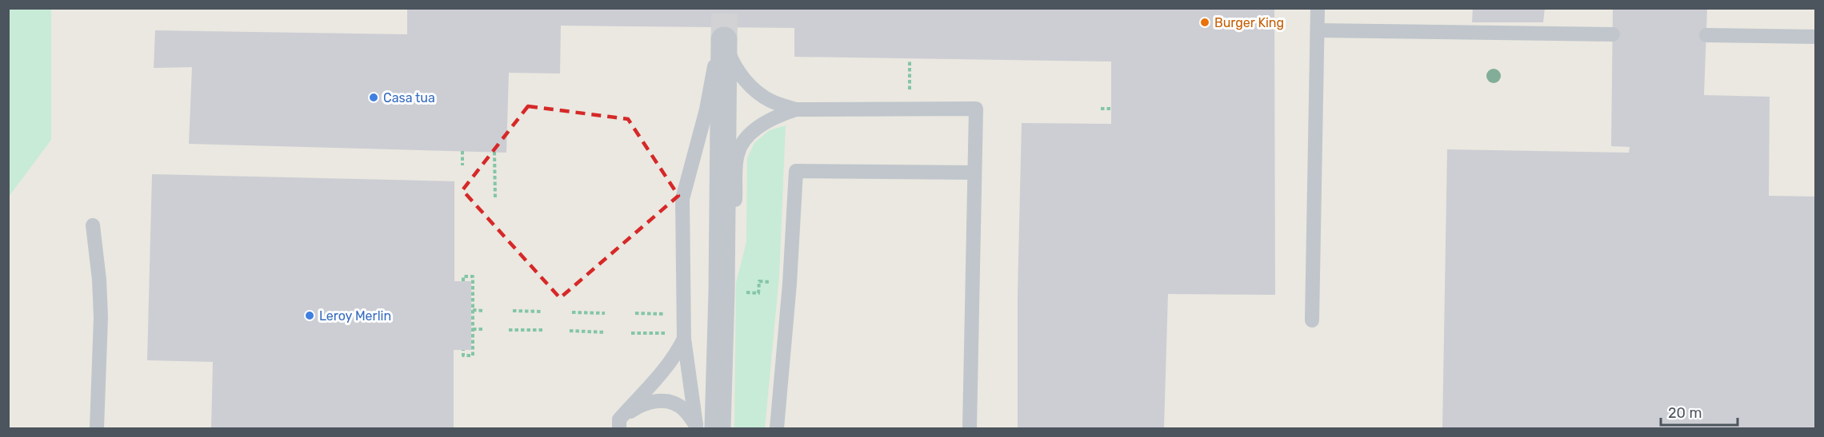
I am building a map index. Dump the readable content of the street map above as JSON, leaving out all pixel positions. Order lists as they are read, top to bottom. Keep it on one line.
{"places":["Burger King","Casa tua","Leroy Merlin"],"scale_bar":"20 m"}
